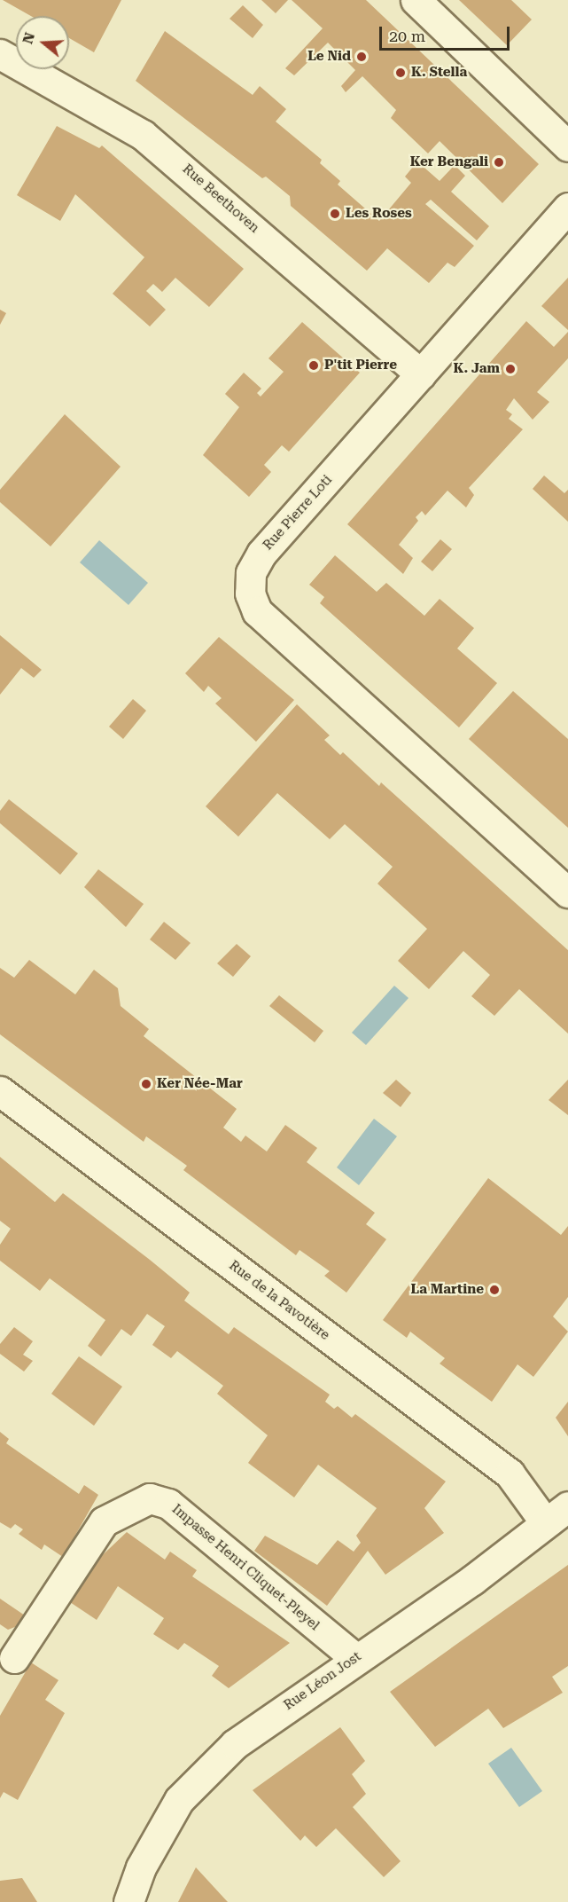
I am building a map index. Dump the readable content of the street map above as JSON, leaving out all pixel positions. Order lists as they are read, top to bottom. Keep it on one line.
{"streets":{"street":["Rue Beethoven","Rue Pierre Loti","Rue de la Pavotière","Impasse Henri Cliquet-Pleyel","Rue Léon Jost"]},"crossings":[["Rue Beethoven","Rue Pierre Loti"],["Rue de la Pavotière","Rue Léon Jost"],["Impasse Henri Cliquet-Pleyel","Rue Léon Jost"]],"places":["Le Nid","K. Stella","Ker Bengali","Les Roses","P'tit Pierre","K. Jam","Ker Née-Mar","La Martine"],"scale_bar":"20 m","north":"left"}
